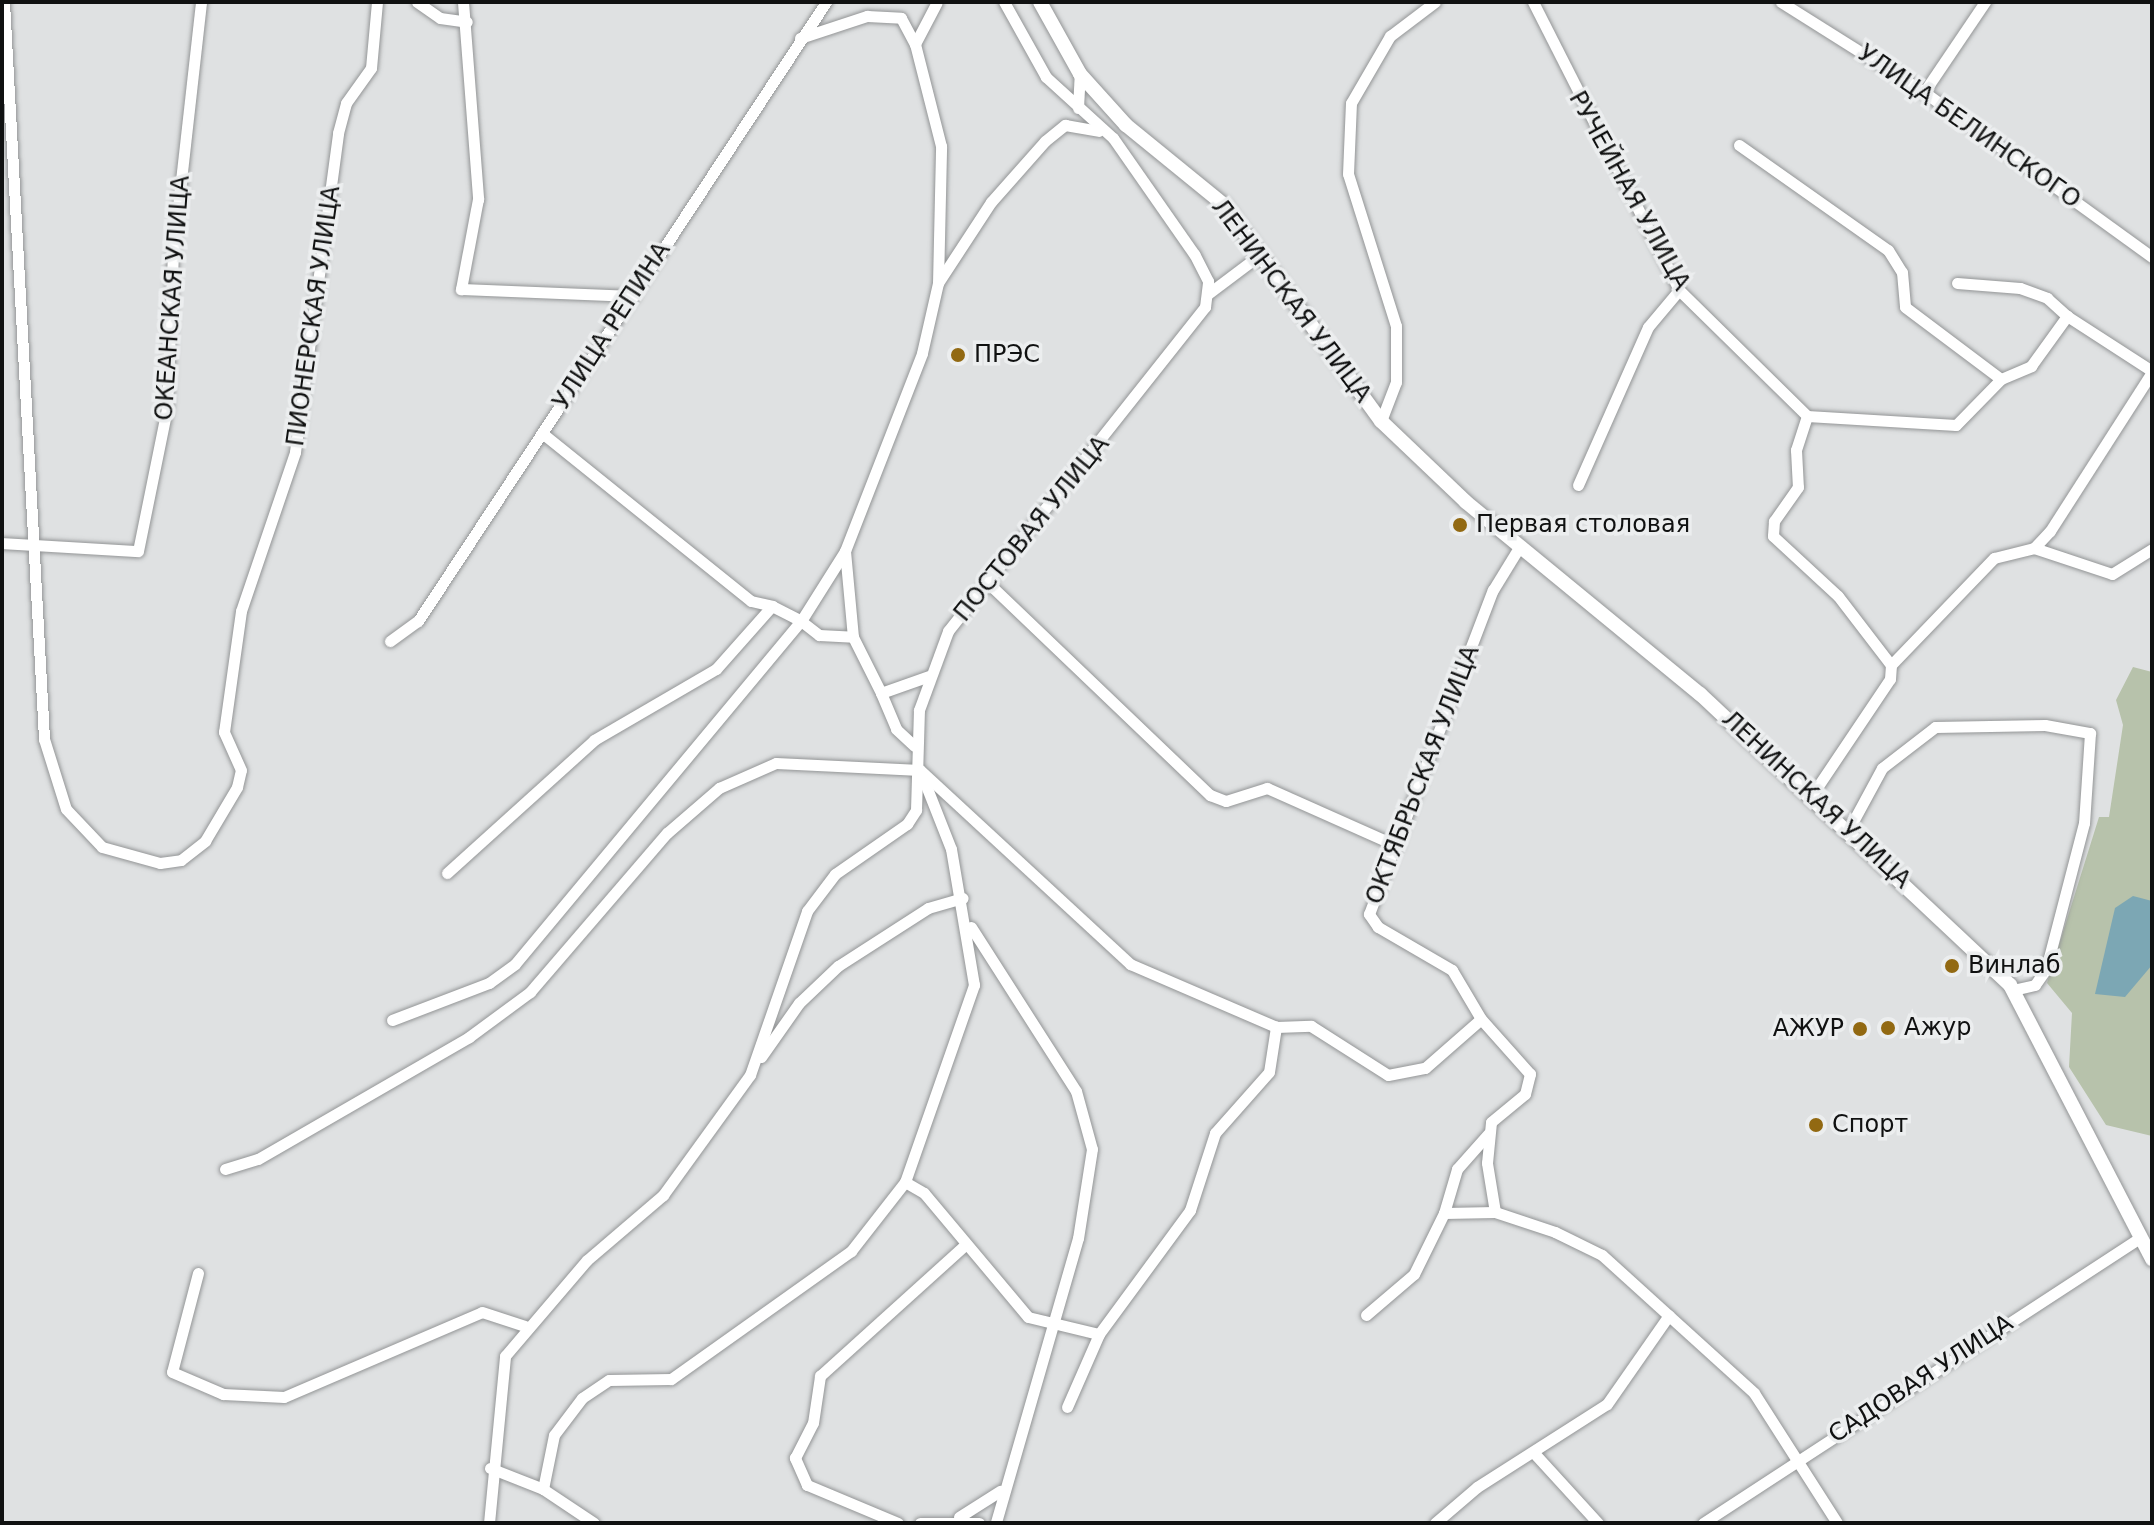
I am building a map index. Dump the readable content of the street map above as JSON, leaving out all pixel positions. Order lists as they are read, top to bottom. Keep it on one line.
{"streets":{"main road":["ЛЕНИНСКАЯ УЛИЦА"],"street":["УЛИЦА БЕЛИНСКОГО","РУЧЕЙНАЯ УЛИЦА","ОКЕАНСКАЯ УЛИЦА","ПИОНЕРСКАЯ УЛИЦА","УЛИЦА РЕПИНА","ПОСТОВАЯ УЛИЦА","ОКТЯБРЬСКАЯ УЛИЦА","САДОВАЯ УЛИЦА"]},"crossings":[["ОКЕАНСКАЯ УЛИЦА","ПИОНЕРСКАЯ УЛИЦА"],["ЛЕНИНСКАЯ УЛИЦА","ОКТЯБРЬСКАЯ УЛИЦА"],["ЛЕНИНСКАЯ УЛИЦА","САДОВАЯ УЛИЦА"]],"places":["ПРЭС","Первая столовая","Винлаб","Ажур","АЖУР","Спорт"]}
